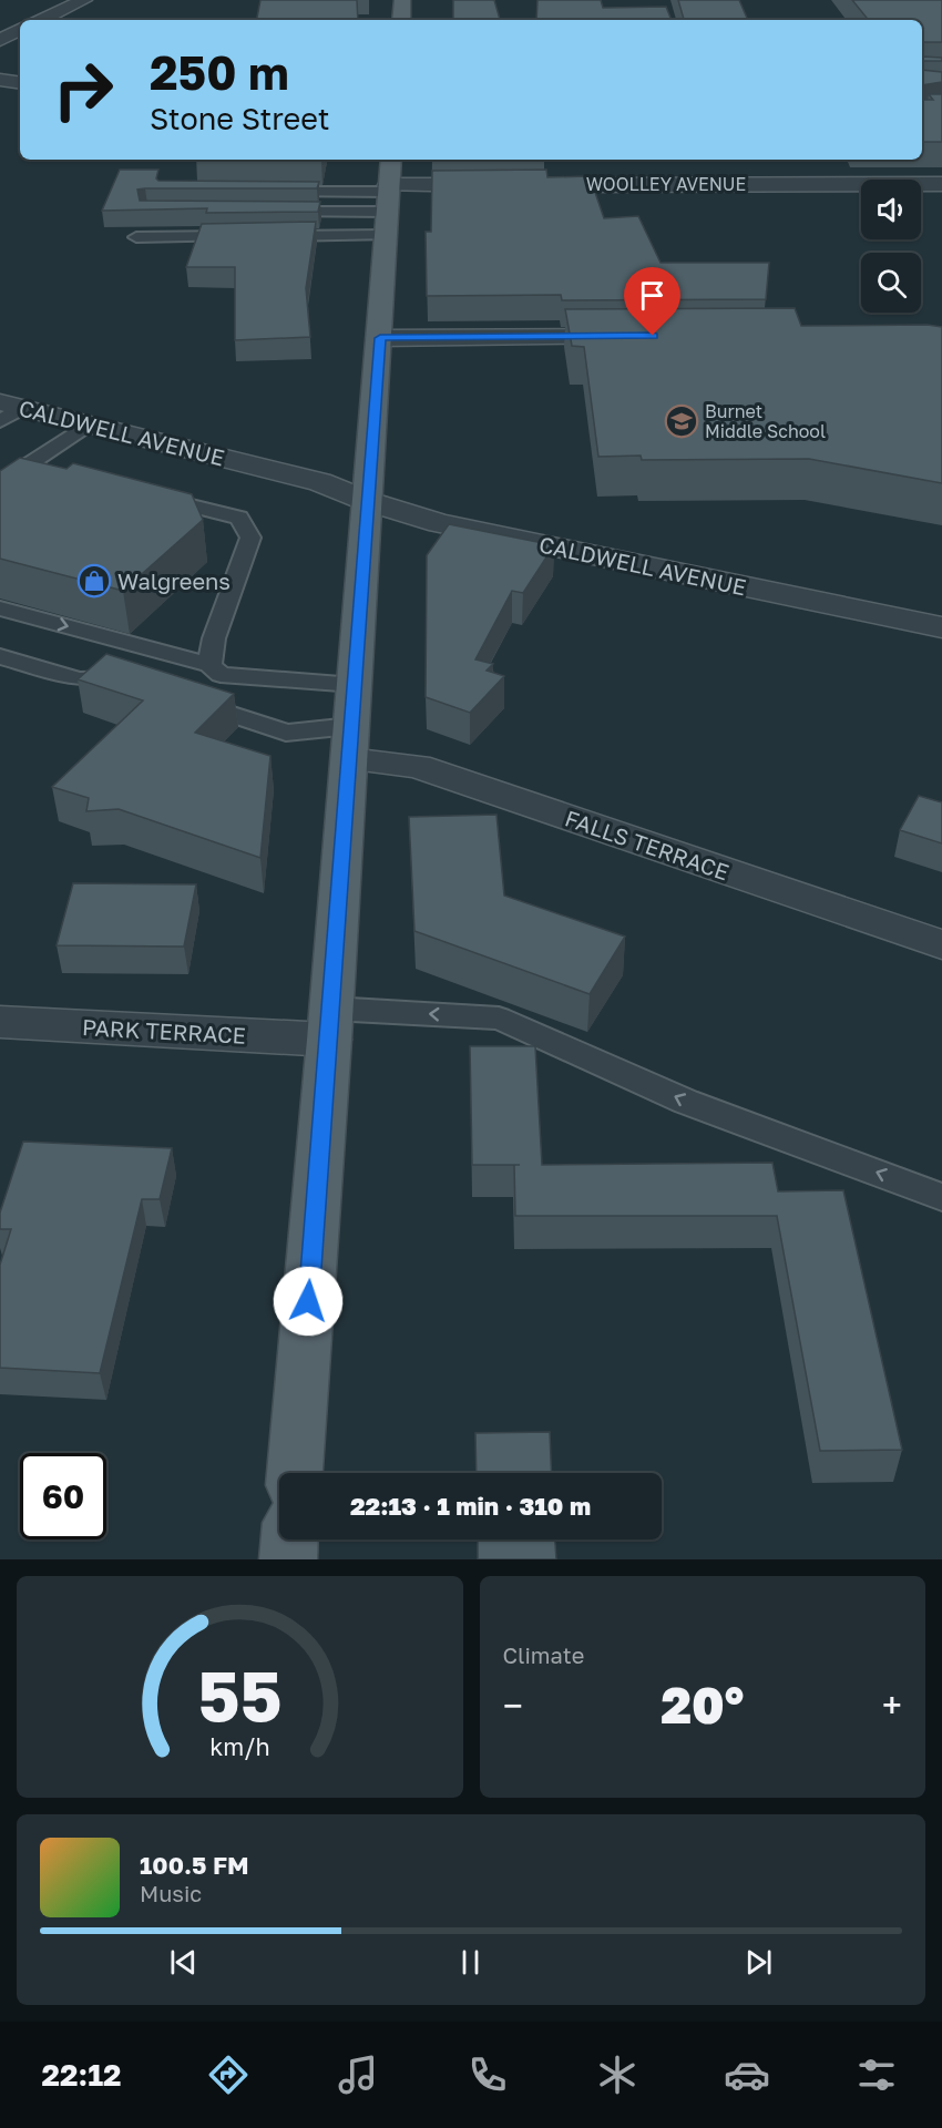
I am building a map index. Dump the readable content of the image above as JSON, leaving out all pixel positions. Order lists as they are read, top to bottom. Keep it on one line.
{"streets":{"street":["WOOLLEY AVENUE","CALDWELL AVENUE","FALLS TERRACE","PARK TERRACE"]},"places":{"school or university":["Burnet Middle School"],"shop":["Walgreens"]},"page":{"turn":["250 m","Stone Street"],"limit":"60","trip":"22:13 · 1 min · 310 m","tile":"Climate","heat":["−","20°","+"],"song":["100.5 FM","Music"],"tabs":"22:12","gauge":["55","km/h"]}}
